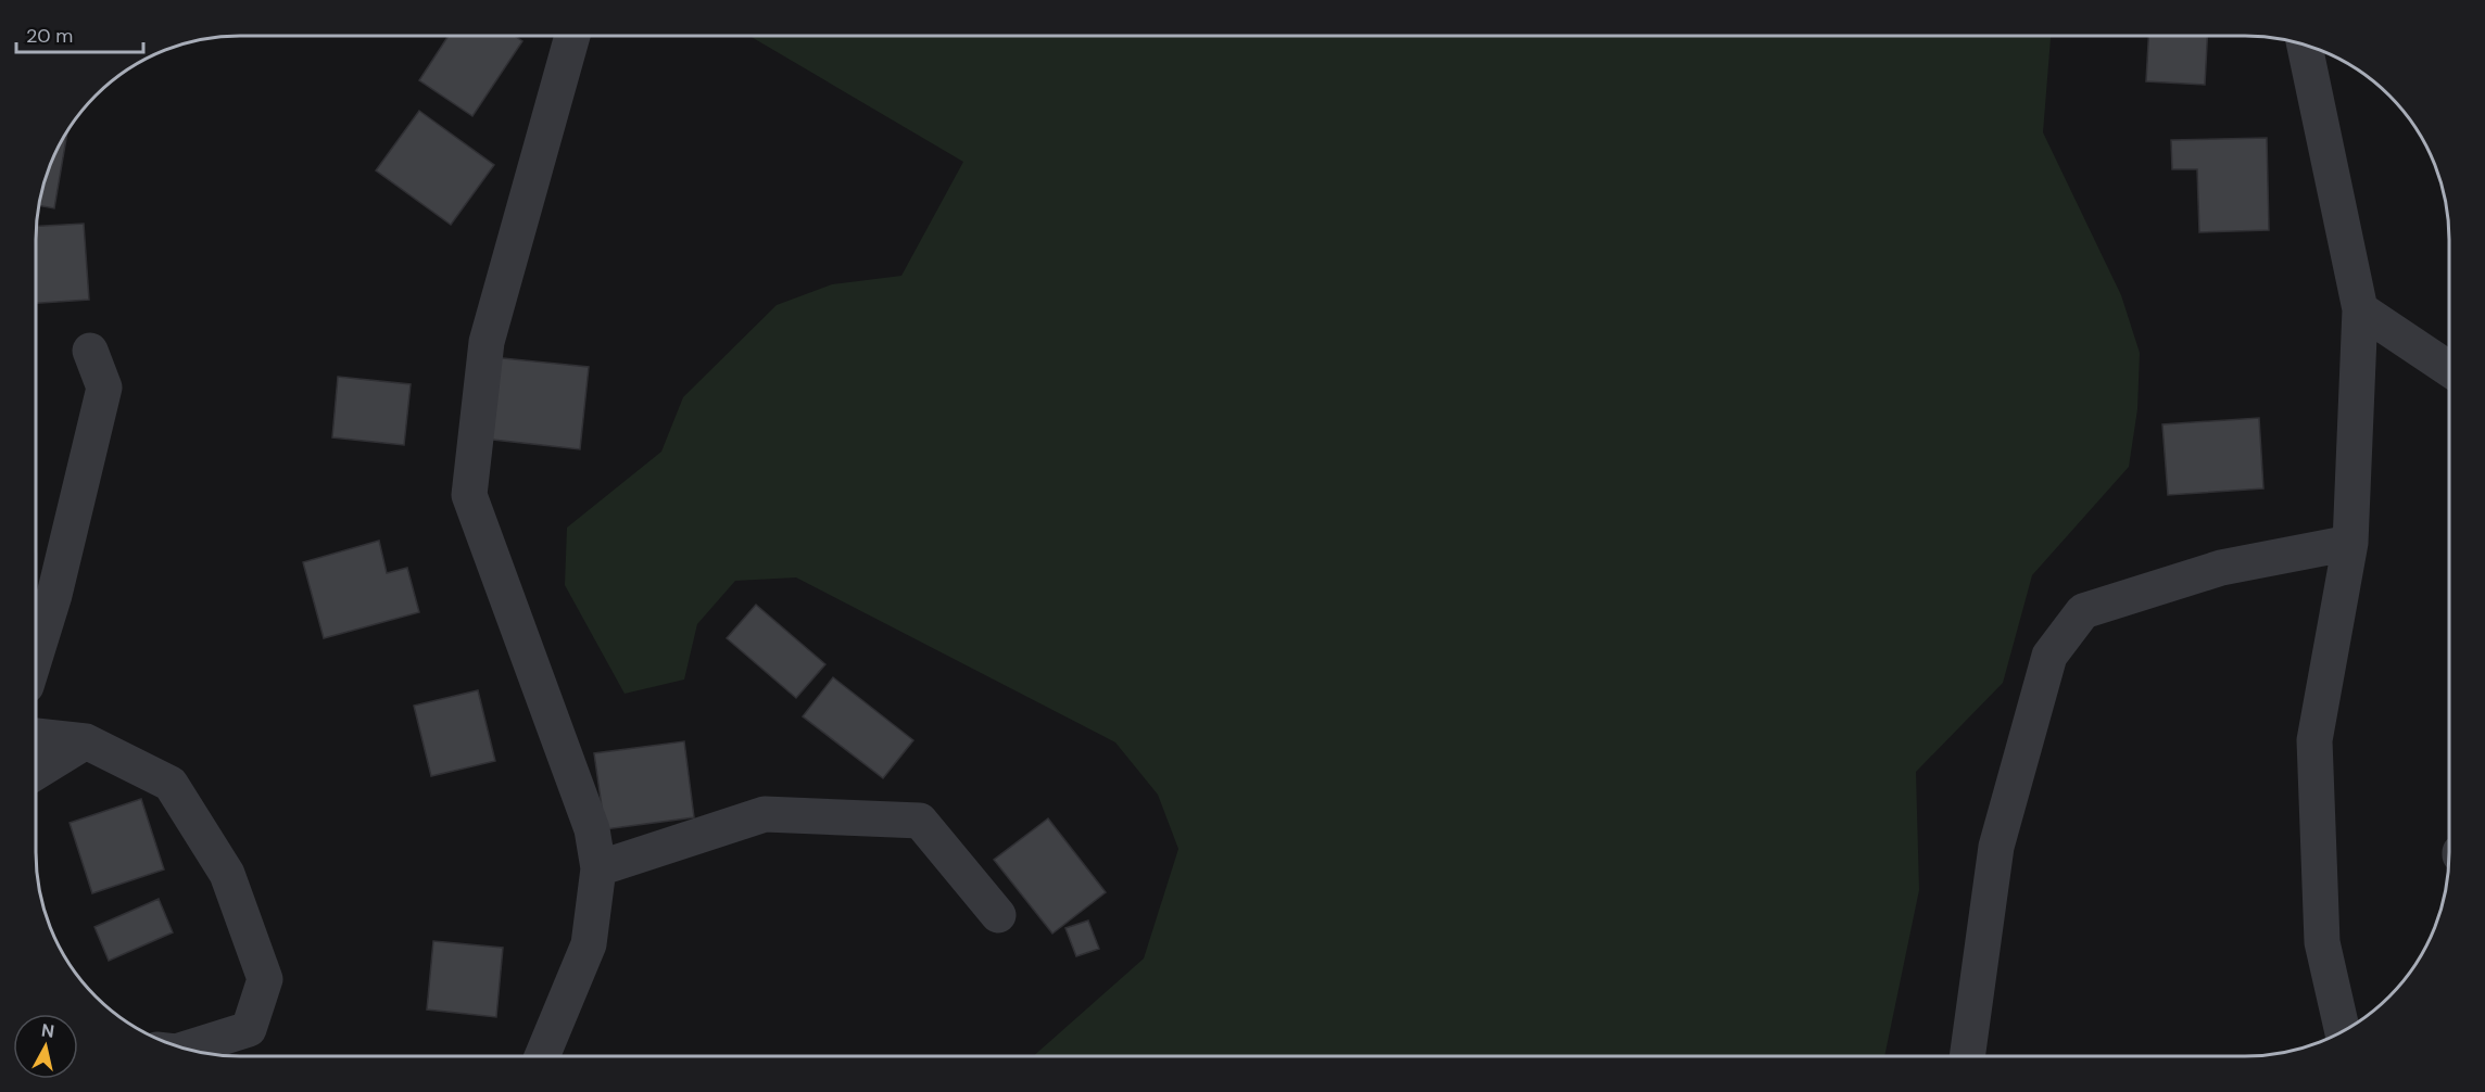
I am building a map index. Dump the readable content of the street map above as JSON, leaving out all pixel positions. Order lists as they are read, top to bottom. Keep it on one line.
{"scale_bar":"20 m","north":"top"}
